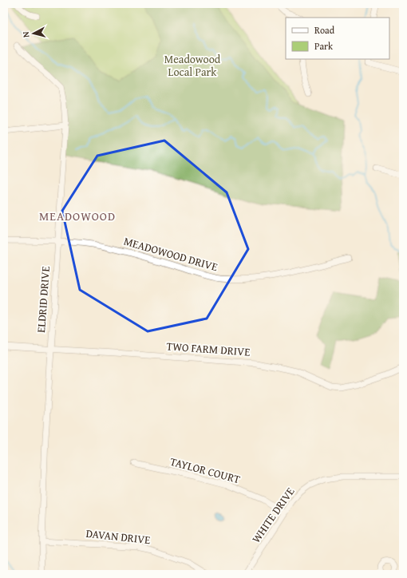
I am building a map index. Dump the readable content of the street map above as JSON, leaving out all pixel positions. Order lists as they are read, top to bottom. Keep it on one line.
{"streets":{"street":["MEADOWOOD DRIVE","ELDRID DRIVE","TWO FARM DRIVE","TAYLOR COURT","WHITE DRIVE","DAVAN DRIVE"]},"crossings":[["MEADOWOOD DRIVE","ELDRID DRIVE"],["ELDRID DRIVE","TWO FARM DRIVE"],["ELDRID DRIVE","DAVAN DRIVE"],["TAYLOR COURT","WHITE DRIVE"]],"districts":["MEADOWOOD"],"parks":["Meadowood Local Park"],"legend":["Road","Park"],"north":"left"}
